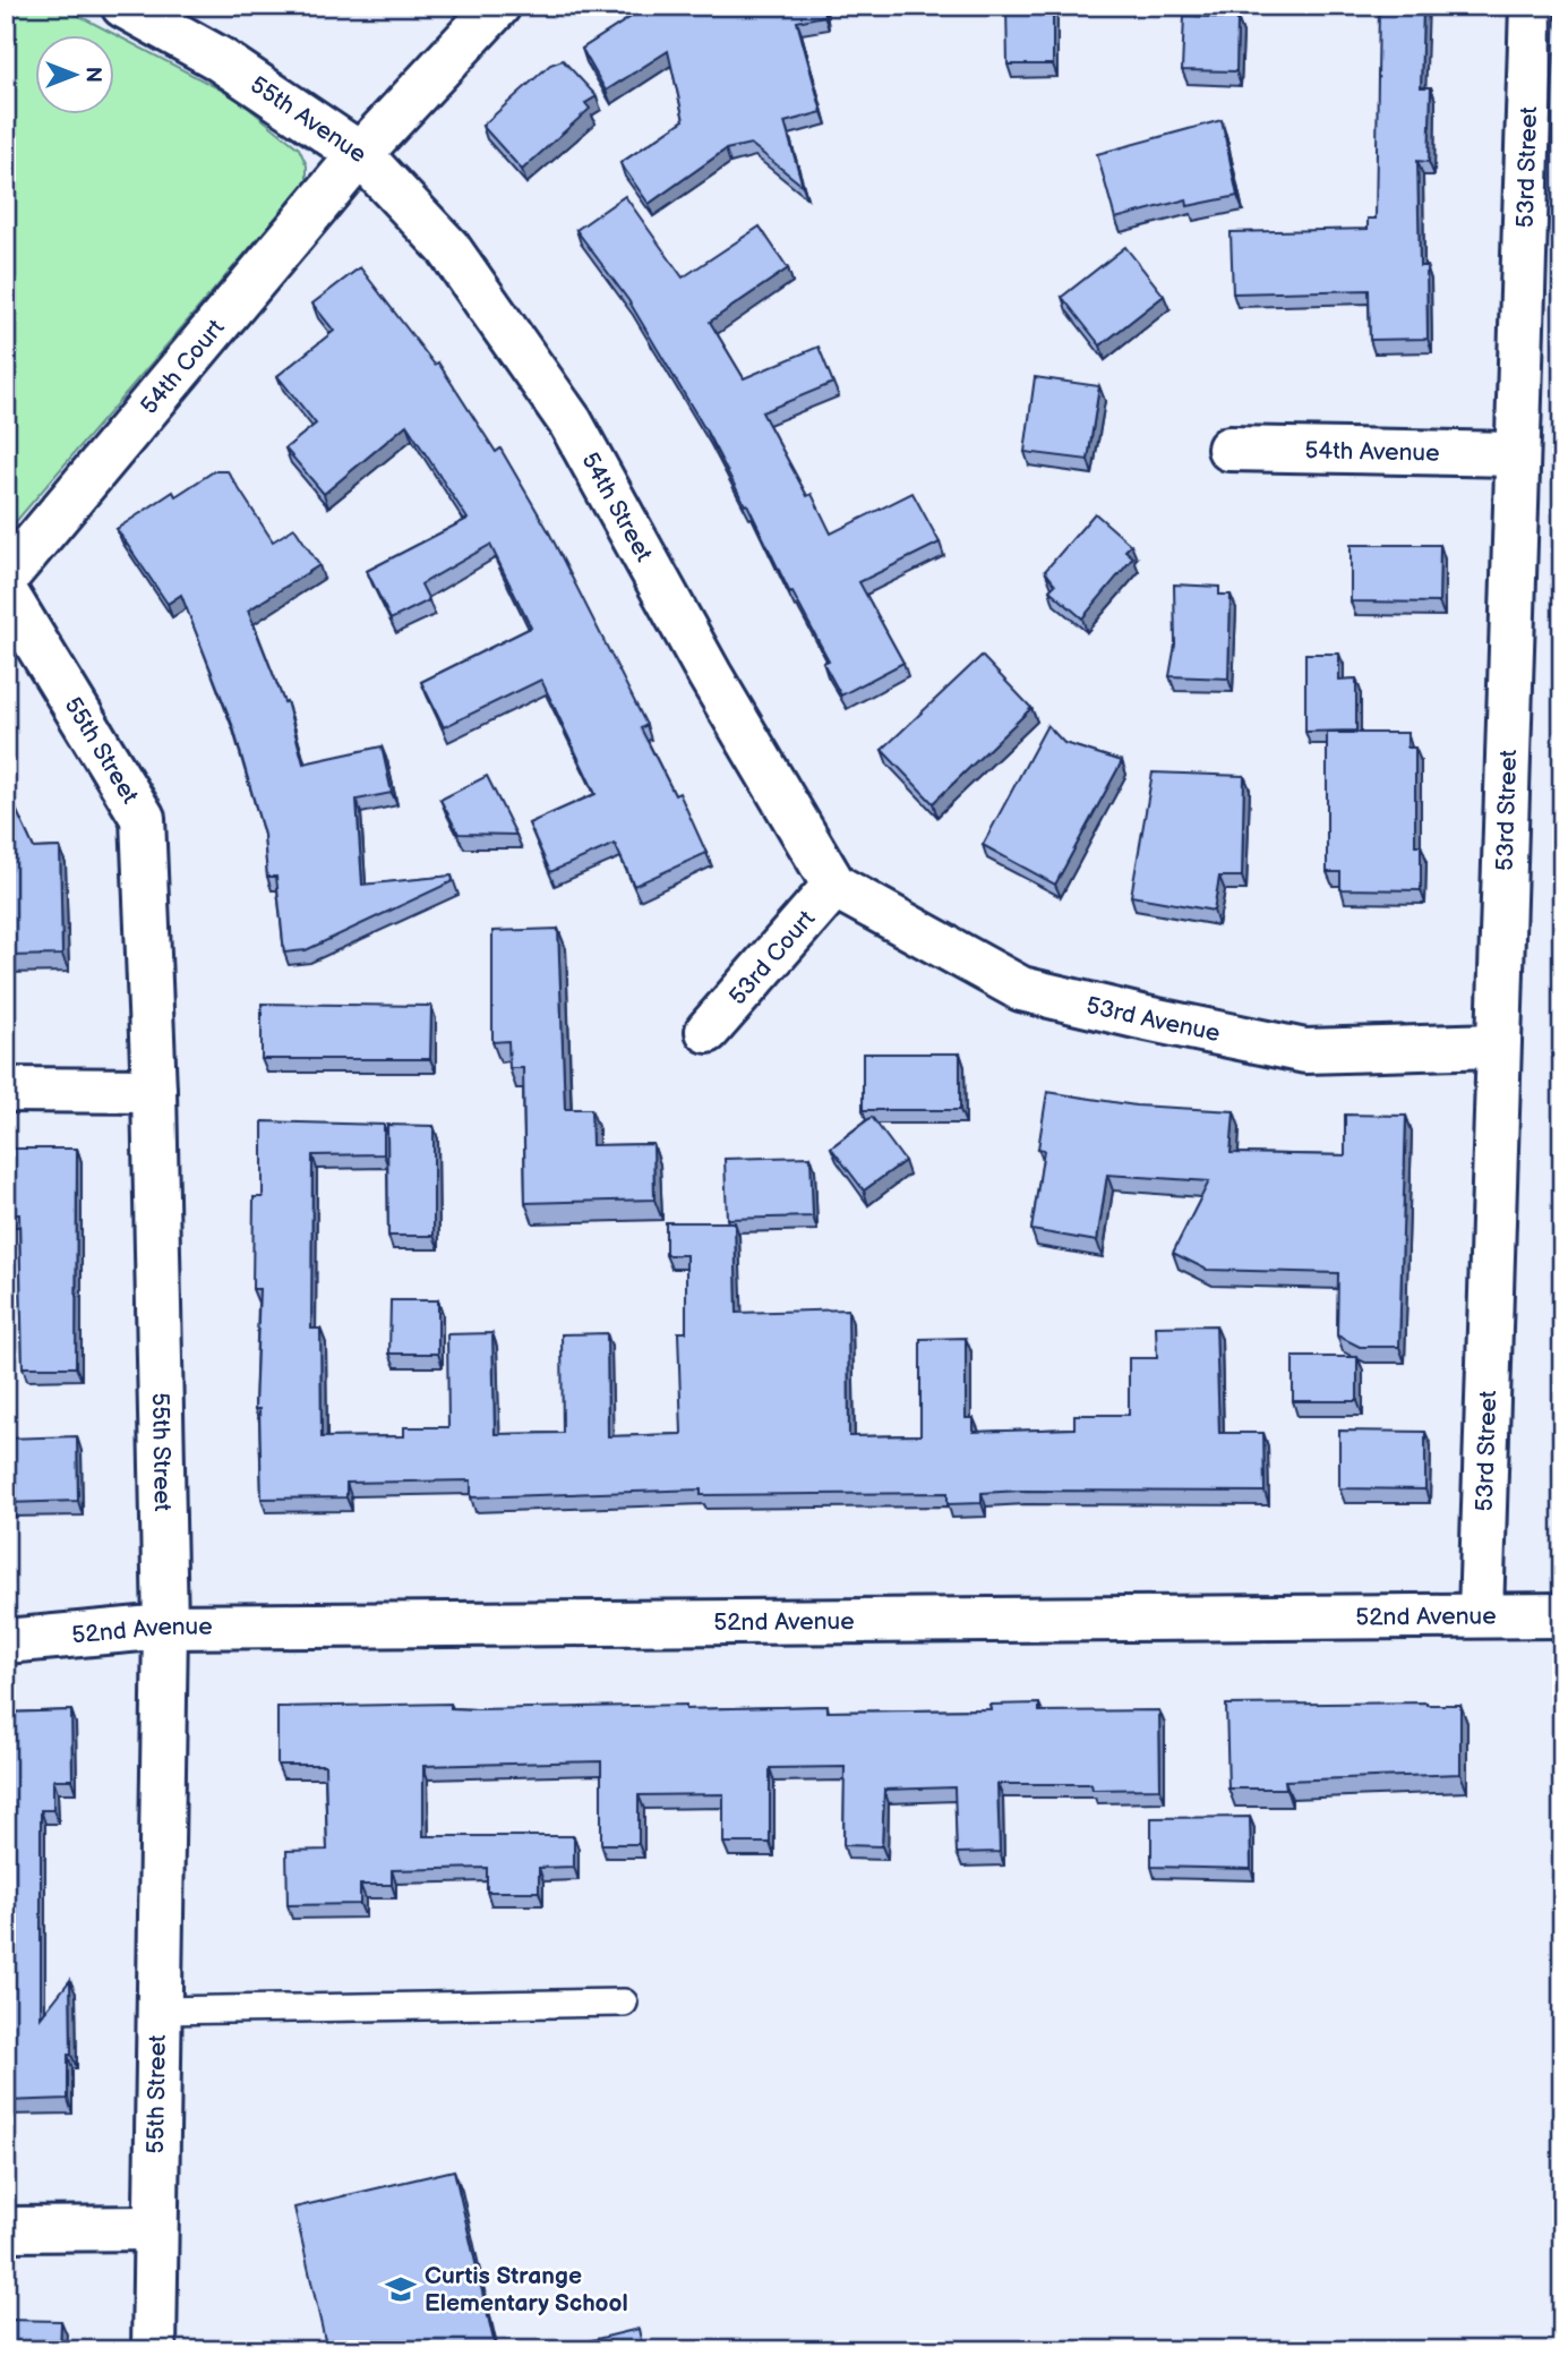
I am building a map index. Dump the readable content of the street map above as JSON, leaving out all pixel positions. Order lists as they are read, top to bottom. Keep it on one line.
{"streets":{"street":["55th Avenue","53rd Street","54th Court","54th Avenue","54th Street","55th Street","53rd Court","53rd Avenue","52nd Avenue"]},"crossings":[["55th Avenue","54th Court"],["55th Avenue","54th Street"],["53rd Street","54th Avenue"],["53rd Street","53rd Avenue"],["53rd Street","52nd Avenue"],["54th Court","54th Street"],["54th Street","53rd Court"],["54th Street","53rd Avenue"],["55th Street","52nd Avenue"],["53rd Court","53rd Avenue"]],"places":{"school or university":["Curtis Strange Elementary School"]},"north":"right"}
